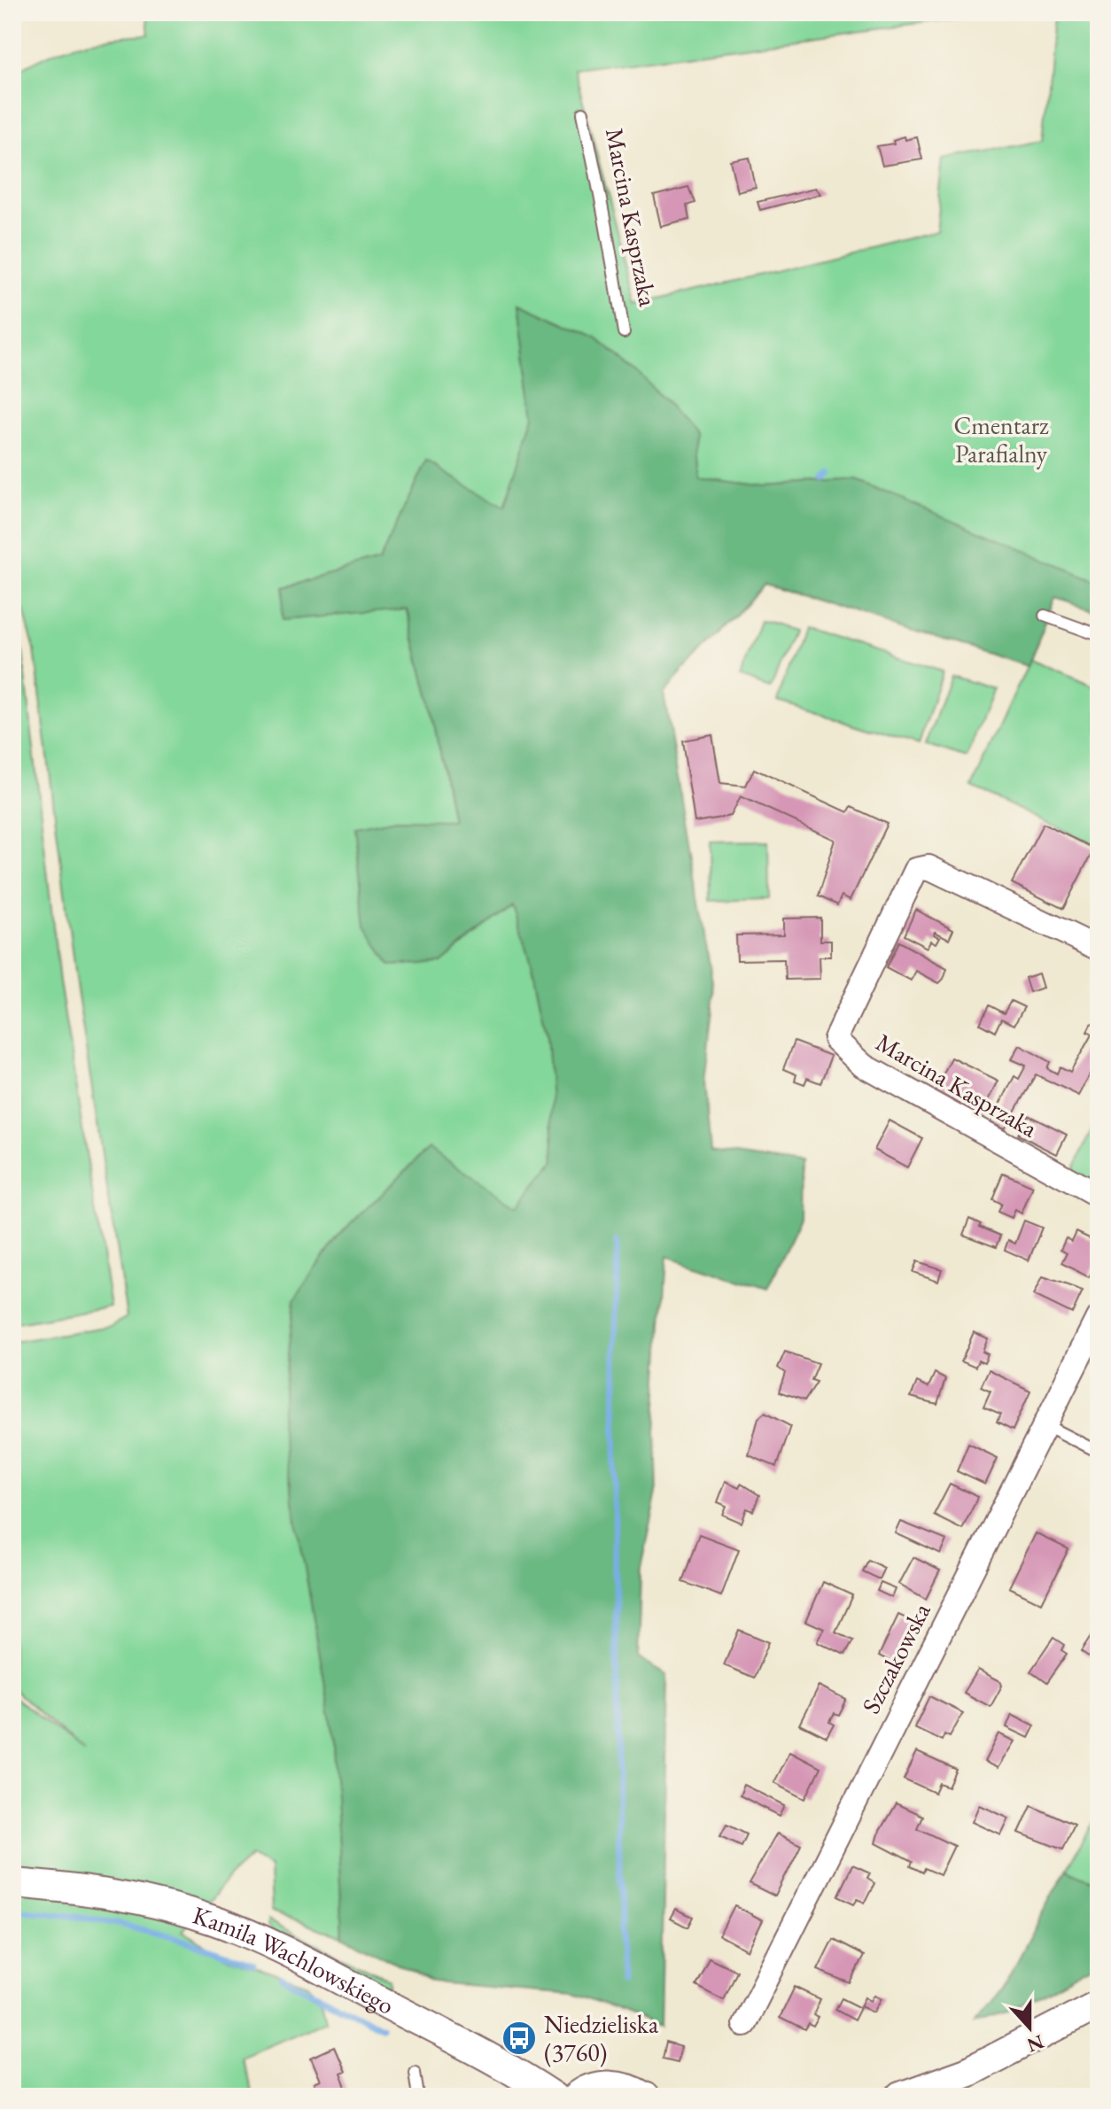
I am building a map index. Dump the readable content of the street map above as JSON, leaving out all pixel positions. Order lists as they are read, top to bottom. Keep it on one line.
{"streets":{"street":["Marcina Kasprzaka","Szczakowska","Kamila Wachlowskiego"]},"parks":["Cmentarz Parafialny"],"places":{"bus stop":["Niedzieliska (3760)"]},"north":"bottom"}
